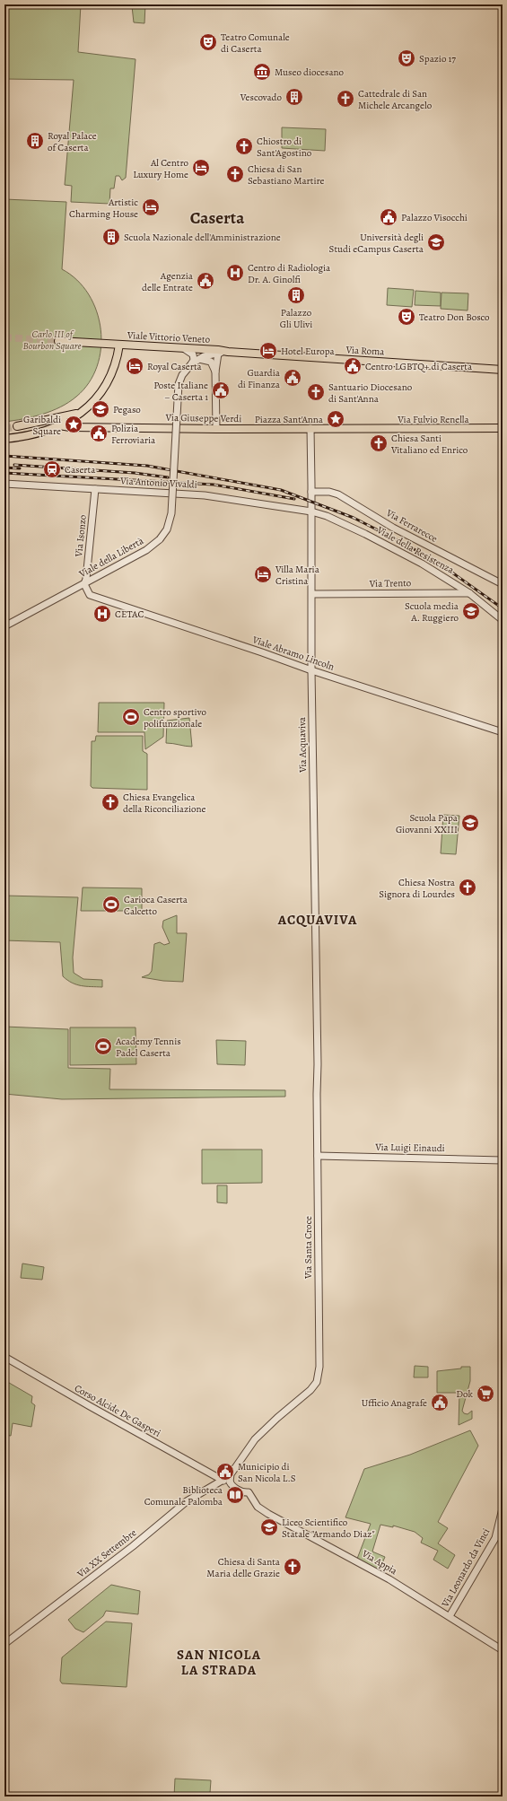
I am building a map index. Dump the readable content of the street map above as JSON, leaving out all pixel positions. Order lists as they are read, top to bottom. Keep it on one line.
{"streets":{"main road":["Viale Vittorio Veneto","Via Roma","Via Giuseppe Verdi","Via Fulvio Renella"],"street":["Via Antonio Vivaldi","Via Ferrarecce","Via Isonzo","Viale della Resistenza","Viale della Libertà","Via Trento","Viale Abramo Lincoln","Via Acquaviva","Via Luigi Einaudi","Via Santa Croce","Corso Alcide De Gasperi","Via XX Settembre","Via Appia","Via Leonardo da Vinci"]},"crossings":[["Viale Vittorio Veneto","Via Roma"],["Via Giuseppe Verdi","Via Fulvio Renella"],["Via Giuseppe Verdi","Via Acquaviva"],["Via Fulvio Renella","Via Acquaviva"],["Via Antonio Vivaldi","Via Isonzo"],["Via Antonio Vivaldi","Viale della Resistenza"],["Via Antonio Vivaldi","Via Acquaviva"],["Via Ferrarecce","Via Acquaviva"],["Via Isonzo","Viale della Libertà"],["Via Isonzo","Viale Abramo Lincoln"],["Viale della Resistenza","Via Trento"],["Viale della Resistenza","Via Acquaviva"],["Viale della Libertà","Viale Abramo Lincoln"],["Via Trento","Via Acquaviva"],["Viale Abramo Lincoln","Via Acquaviva"],["Via Acquaviva","Via Santa Croce"],["Via Luigi Einaudi","Via Santa Croce"],["Via Santa Croce","Via Appia"],["Corso Alcide De Gasperi","Via XX Settembre"],["Via Appia","Via Leonardo da Vinci"]],"districts":["Caserta","ACQUAVIVA","SAN NICOLA LA STRADA"],"parks":["Carlo III of Bourbon Square"],"places":{"theatre":["Teatro Comunale di Caserta","Spazio 17","Teatro Don Bosco"],"museum":["Museo diocesano"],"building":["Vescovado","Royal Palace of Caserta","Scuola Nazionale dell'Amministrazione","Palazzo Gli Ulivi"],"church":["Cattedrale di San Michele Arcangelo","Chiostro di Sant'Agostino","Chiesa di San Sebastiano Martire","Santuario Diocesano di Sant'Anna","Chiesa Santi Vitaliano ed Enrico","Chiesa Evangelica della Riconciliazione","Chiesa Nostra Signora di Lourdes","Chiesa di Santa Maria delle Grazie"],"hotel":["Al Centro Luxury Home","Artistic Charming House","Hotel Europa","Royal Caserta","Villa Maria Cristina"],"public building":["Palazzo Visocchi","Agenzia delle Entrate","Centro LGBTQ+ di Caserta","Guardia di Finanza","Poste Italiane – Caserta 1","Polizia Ferroviaria","Ufficio Anagrafe","Municipio di San Nicola L.S"],"school or university":["Università degli Studi eCampus Caserta","Pegaso","Scuola media A. Ruggiero","Scuola Papa Giovanni XXIII","Liceo Scientifico Statale \"Armando Diaz\""],"hospital":["Centro di Radiologia Dr. A. Ginolfi","CETAC"],"place":["Piazza Sant'Anna","Garibaldi Square"],"station":["Caserta"],"sports":["Centro sportivo polifunzionale","Carioca Caserta Calcetto","Academy Tennis Padel Caserta"],"supermarket":["Dok"],"library":["Biblioteca Comunale Palomba"]}}
